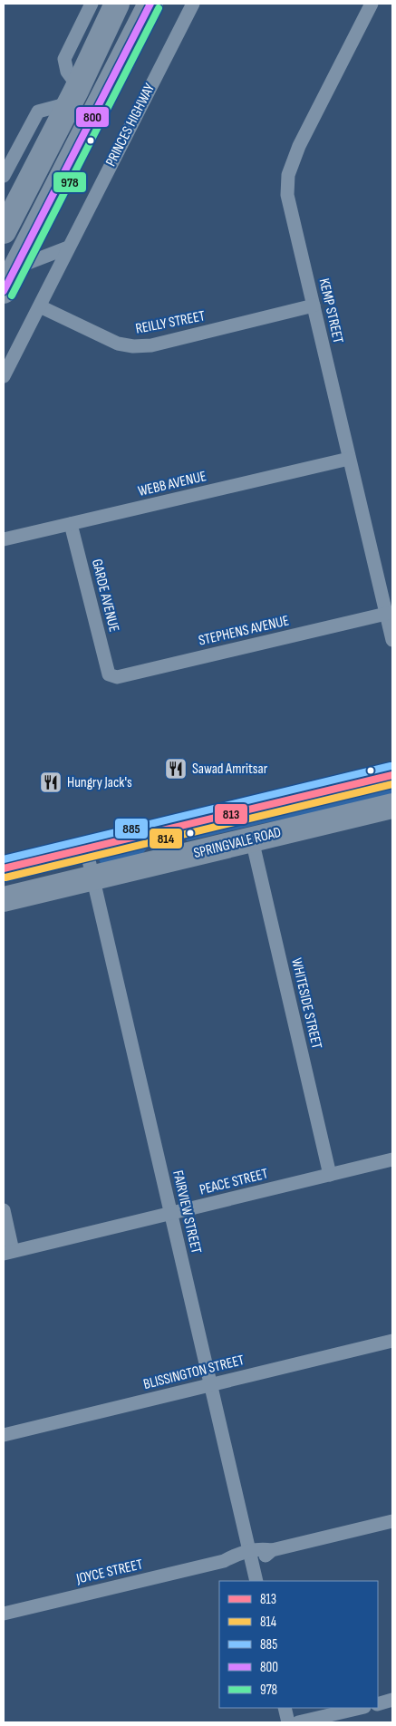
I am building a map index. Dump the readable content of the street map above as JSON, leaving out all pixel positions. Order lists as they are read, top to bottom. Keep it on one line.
{"streets":{"highway":["SPRINGVALE ROAD"],"street":["PRINCES HIGHWAY","KEMP STREET","REILLY STREET","WEBB AVENUE","GARDE AVENUE","STEPHENS AVENUE","WHITESIDE STREET","PEACE STREET","FAIRVIEW STREET","BLISSINGTON STREET","JOYCE STREET"]},"crossings":[["PRINCES HIGHWAY","REILLY STREET"],["KEMP STREET","REILLY STREET"],["KEMP STREET","WEBB AVENUE"],["KEMP STREET","STEPHENS AVENUE"],["WEBB AVENUE","GARDE AVENUE"],["GARDE AVENUE","STEPHENS AVENUE"],["SPRINGVALE ROAD","WHITESIDE STREET"],["SPRINGVALE ROAD","FAIRVIEW STREET"],["WHITESIDE STREET","PEACE STREET"],["PEACE STREET","FAIRVIEW STREET"],["FAIRVIEW STREET","BLISSINGTON STREET"],["FAIRVIEW STREET","JOYCE STREET"]],"places":{"restaurant":["Sawad Amritsar","Hungry Jack's"]},"lines":["transit line 800","transit line 978","transit line 885","transit line 813","transit line 814"],"legend":["813","814","885","800","978"]}
